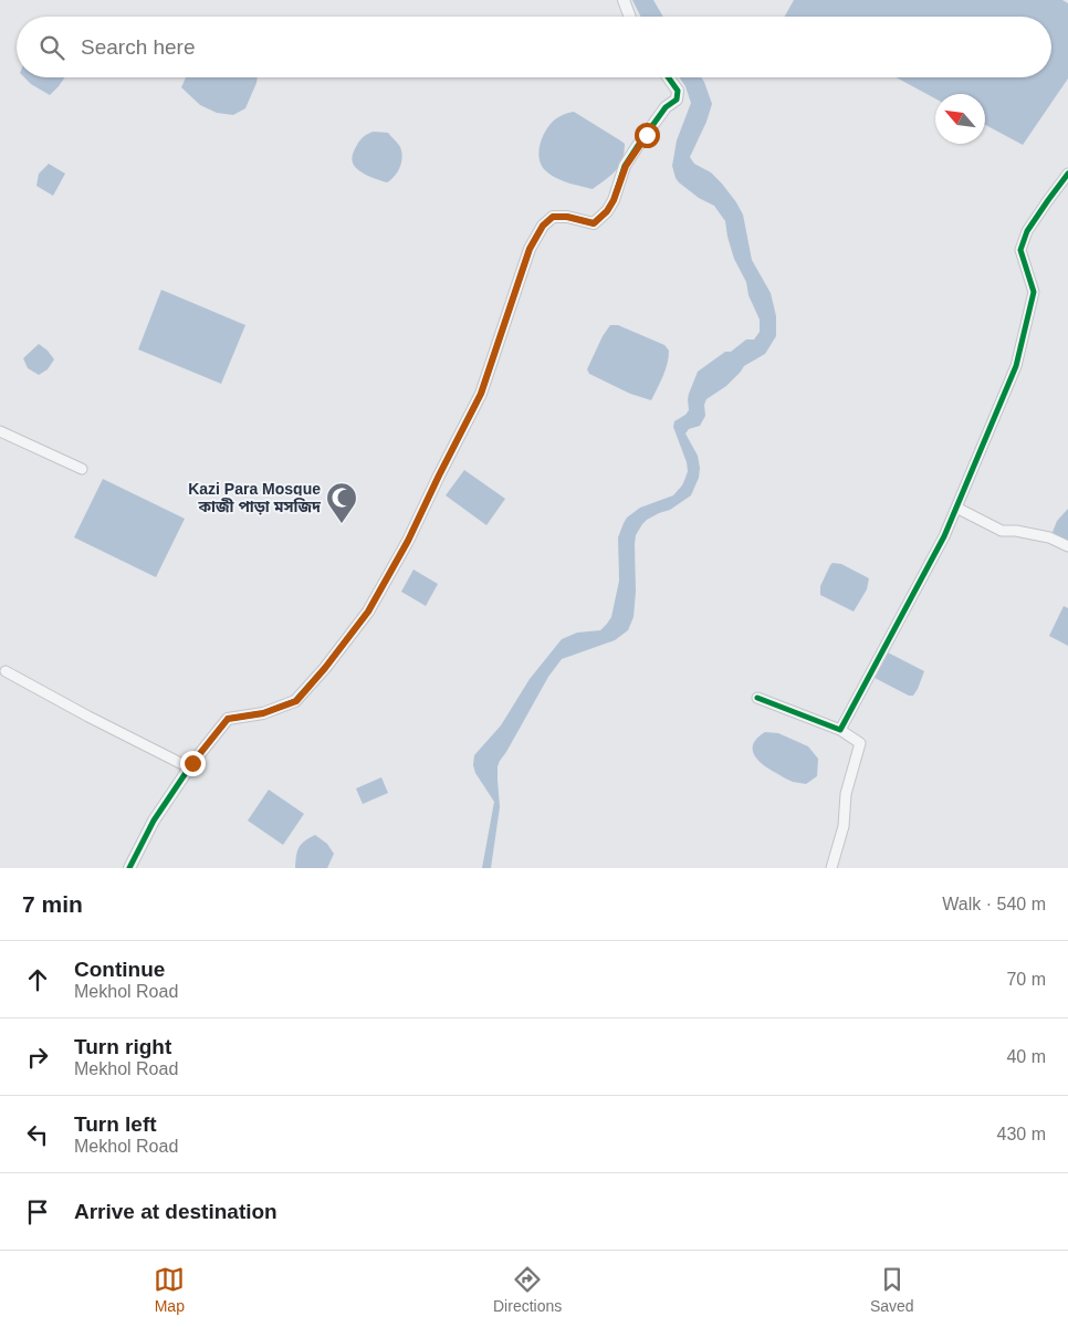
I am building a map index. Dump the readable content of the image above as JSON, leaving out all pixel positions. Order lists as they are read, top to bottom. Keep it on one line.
{"places":{"mosque":["Kazi Para Mosque কাজী পাড়া মসজিদ"]},"north":"top left","page":{"search":"Search here","heading":["7 min","Walk · 540 m"],"list":[["Continue","Mekhol Road","70 m"],["Turn right","Mekhol Road","40 m"],["Turn left","Mekhol Road","430 m"],"Arrive at destination"],"nav":["Map","Directions","Saved"]}}
